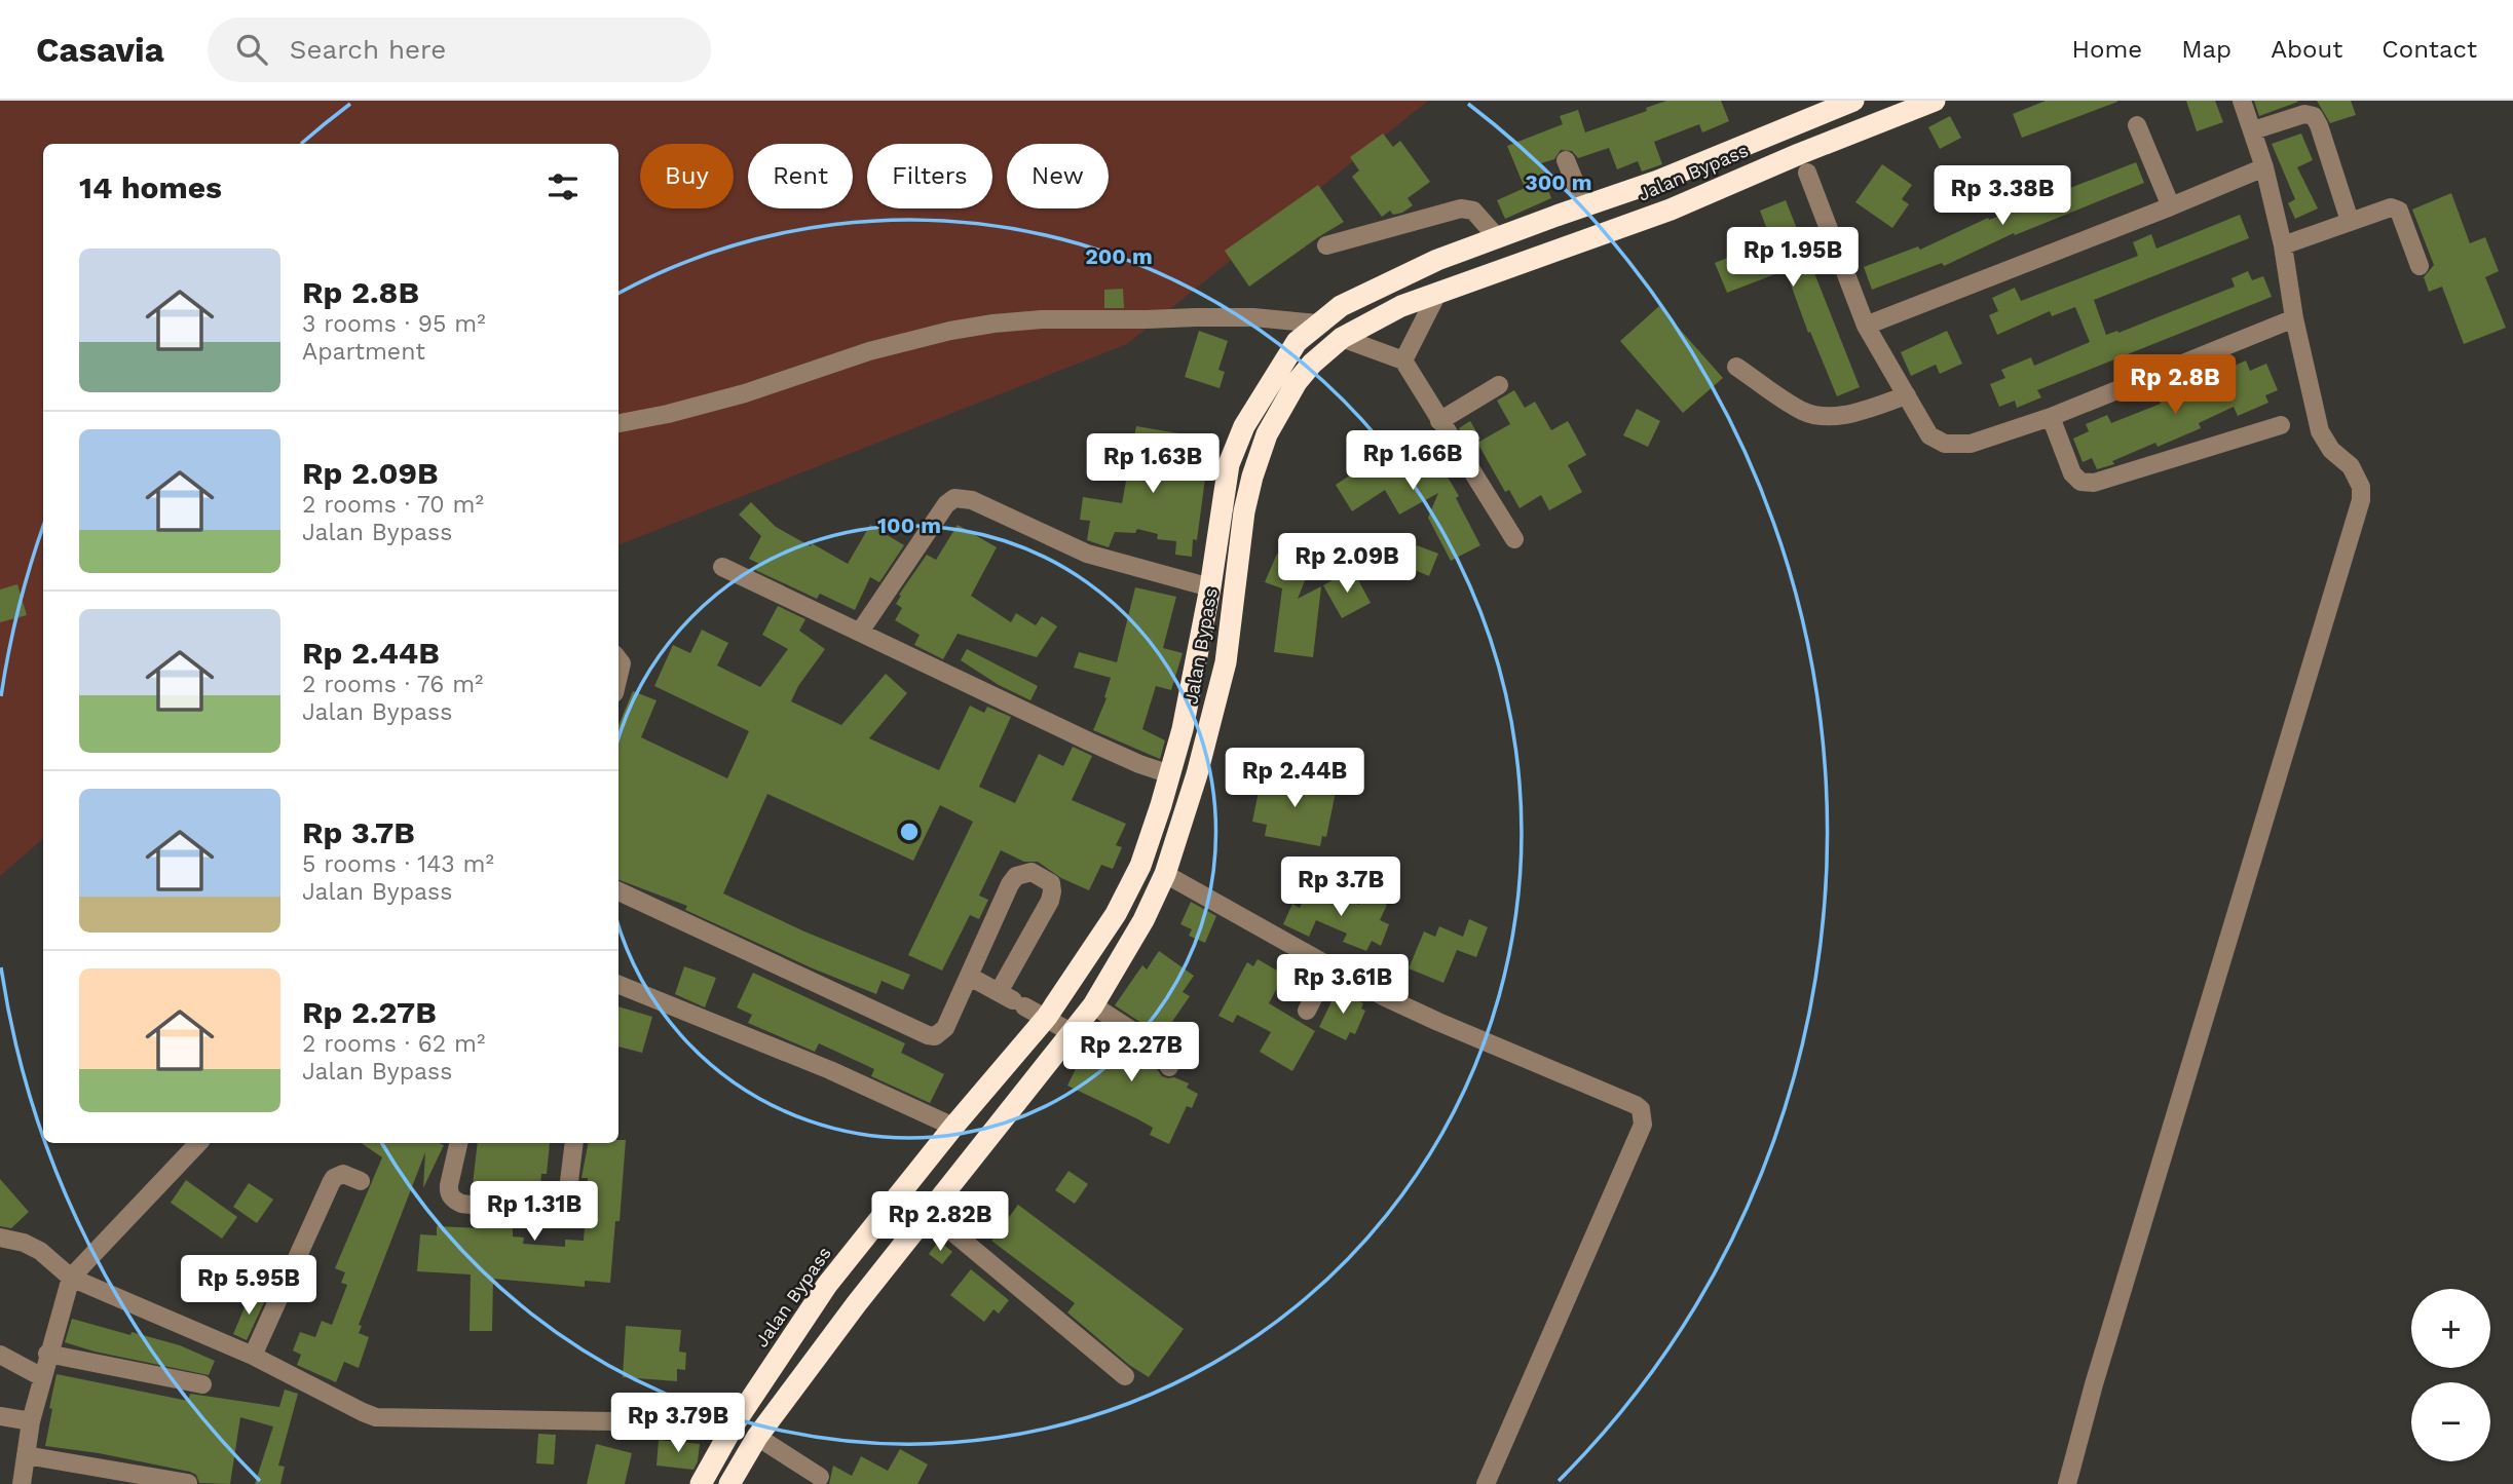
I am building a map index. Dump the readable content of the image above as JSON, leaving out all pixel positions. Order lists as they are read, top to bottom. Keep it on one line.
{"streets":{"highway":["Jalan Bypass"]},"page":{"header":"Casavia","search":"Search here","nav":["Home","Map","About","Contact"],"chip":["Buy","Rent","Filters","New"],"heading":"14 homes","price":["Rp 3.38B","Rp 1.95B","Rp 2.8B","Rp 1.66B","Rp 1.63B","Rp 2.09B","Rp 2.44B","Rp 3.7B","Rp 3.61B","Rp 2.27B","Rp 1.31B","Rp 2.82B","Rp 5.95B","Rp 3.79B"],"list":[{"name":"Rp 2.8B","note":"3 rooms · 95 m² · Apartment"},{"name":"Rp 2.09B","note":"2 rooms · 70 m² · Jalan Bypass"},{"name":"Rp 2.44B","note":"2 rooms · 76 m² · Jalan Bypass"},{"name":"Rp 3.7B","note":"5 rooms · 143 m² · Jalan Bypass"},{"name":"Rp 2.27B","note":"2 rooms · 62 m² · Jalan Bypass"}],"map_buttons":["+","−"]},"rings":["300 m","200 m","100 m"]}
